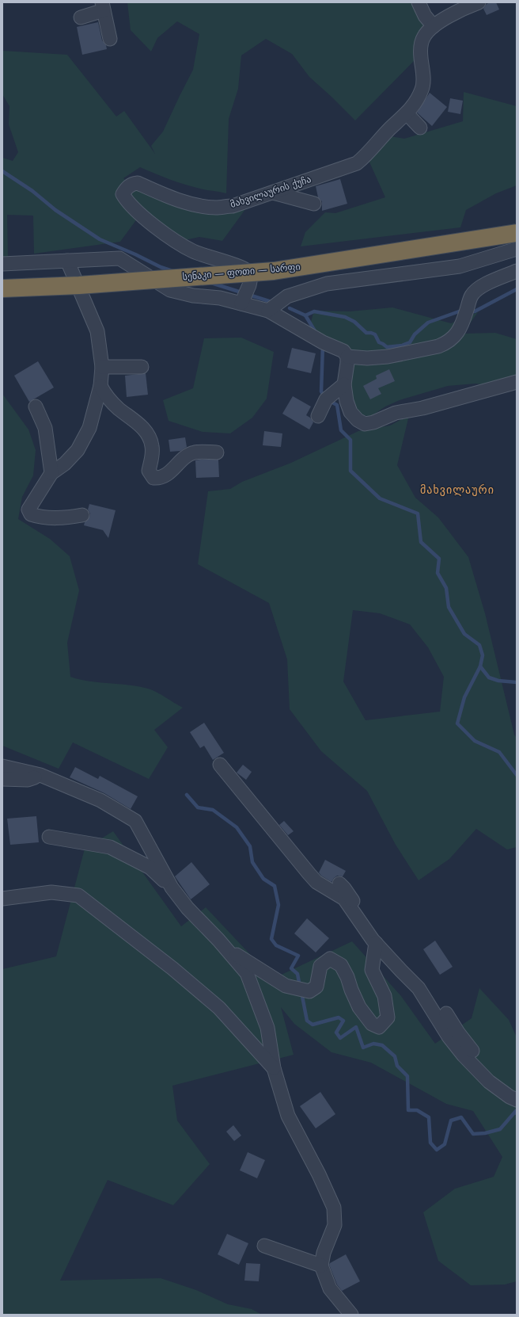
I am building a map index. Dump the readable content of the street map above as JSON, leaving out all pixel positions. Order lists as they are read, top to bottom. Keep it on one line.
{"streets":{"highway":["სენაკი — ფოთი — სარფი"],"street":["მახვილაურის ქუჩა"]},"districts":["მახვილაური"]}
